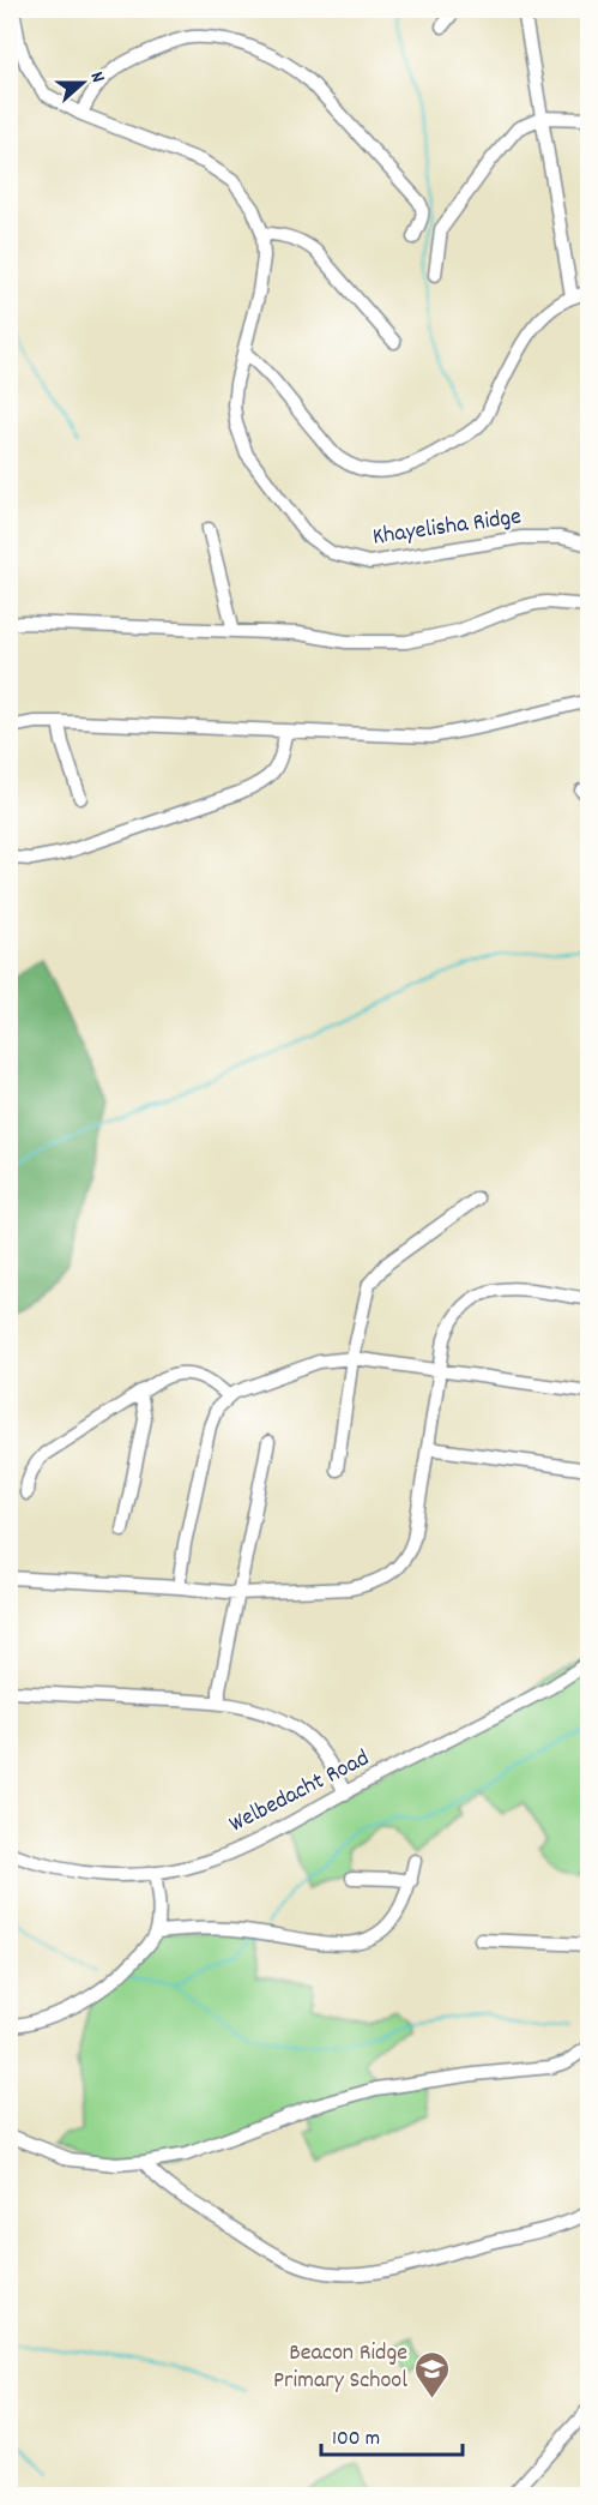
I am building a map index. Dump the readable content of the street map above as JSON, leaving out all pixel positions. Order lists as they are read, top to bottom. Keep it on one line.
{"streets":{"street":["Khayelisha Ridge","Welbedacht Road"]},"places":{"school or university":["Beacon Ridge Primary School"]},"scale_bar":"100 m","north":"right"}
